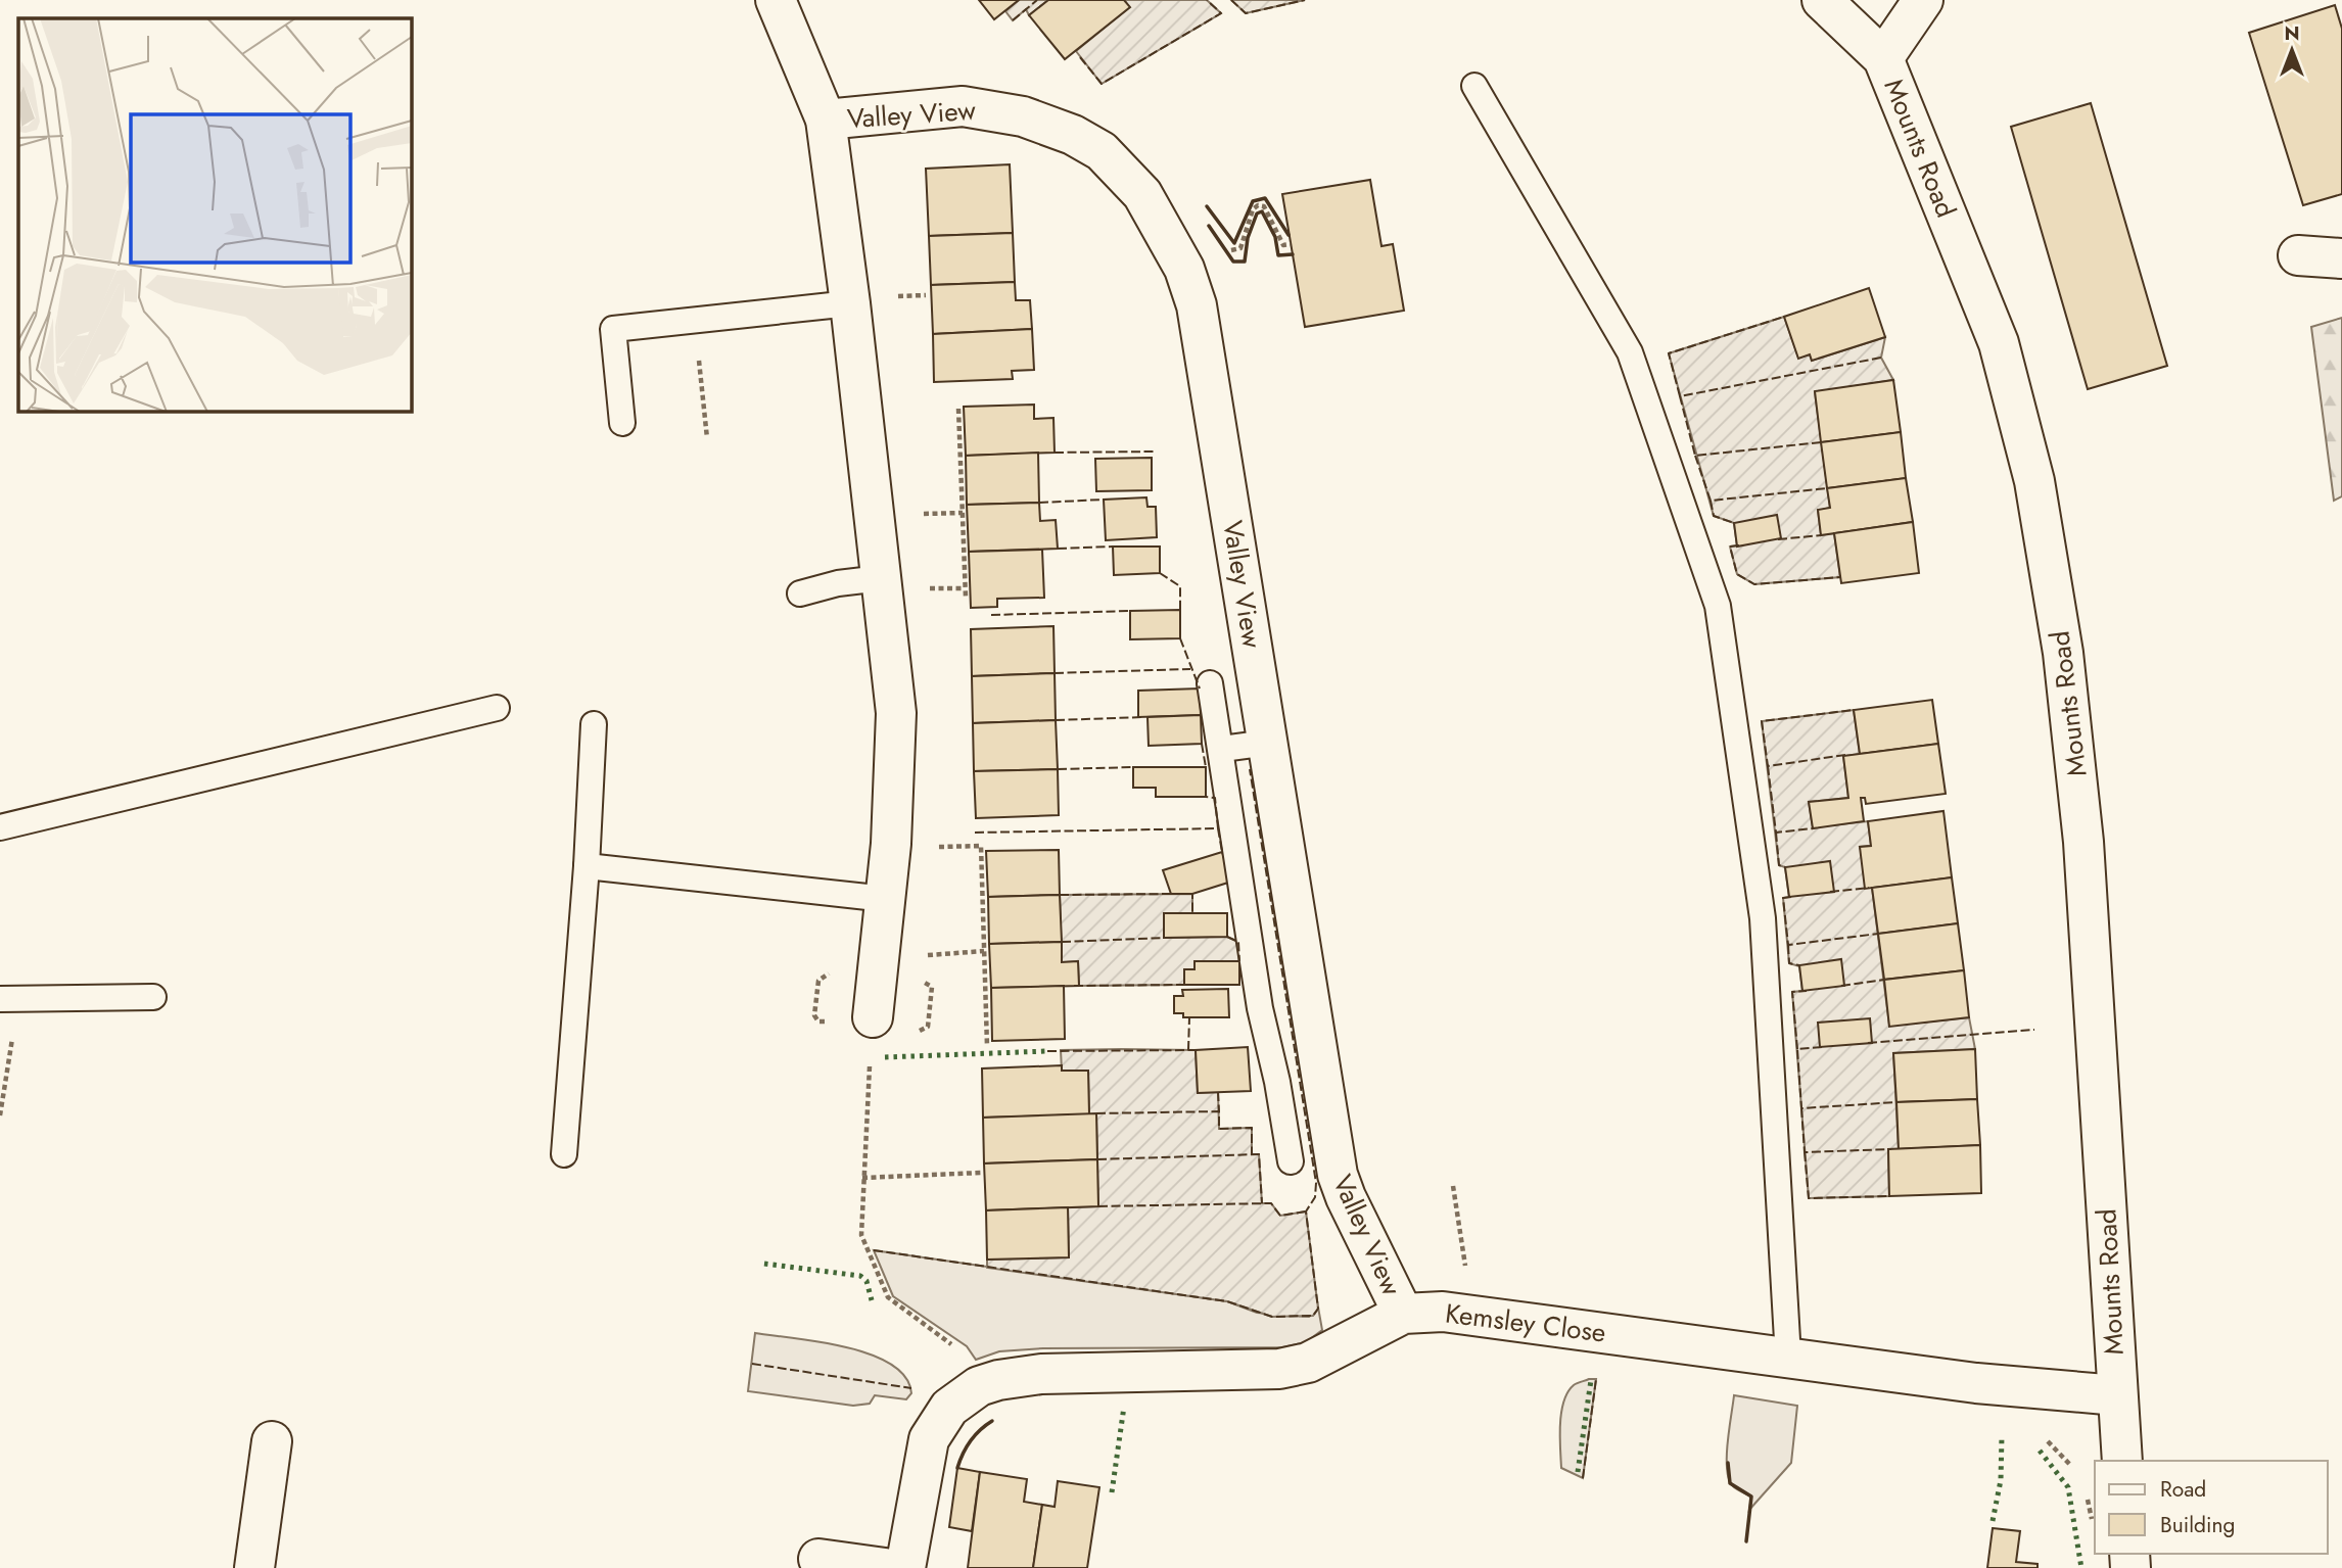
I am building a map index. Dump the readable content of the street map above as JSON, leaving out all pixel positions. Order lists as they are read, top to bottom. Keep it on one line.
{"streets":{"street":["Valley View","Mounts Road","Kemsley Close"]},"crossings":[["Valley View","Kemsley Close"],["Mounts Road","Kemsley Close"]],"legend":["Road","Building"],"north":"top"}
